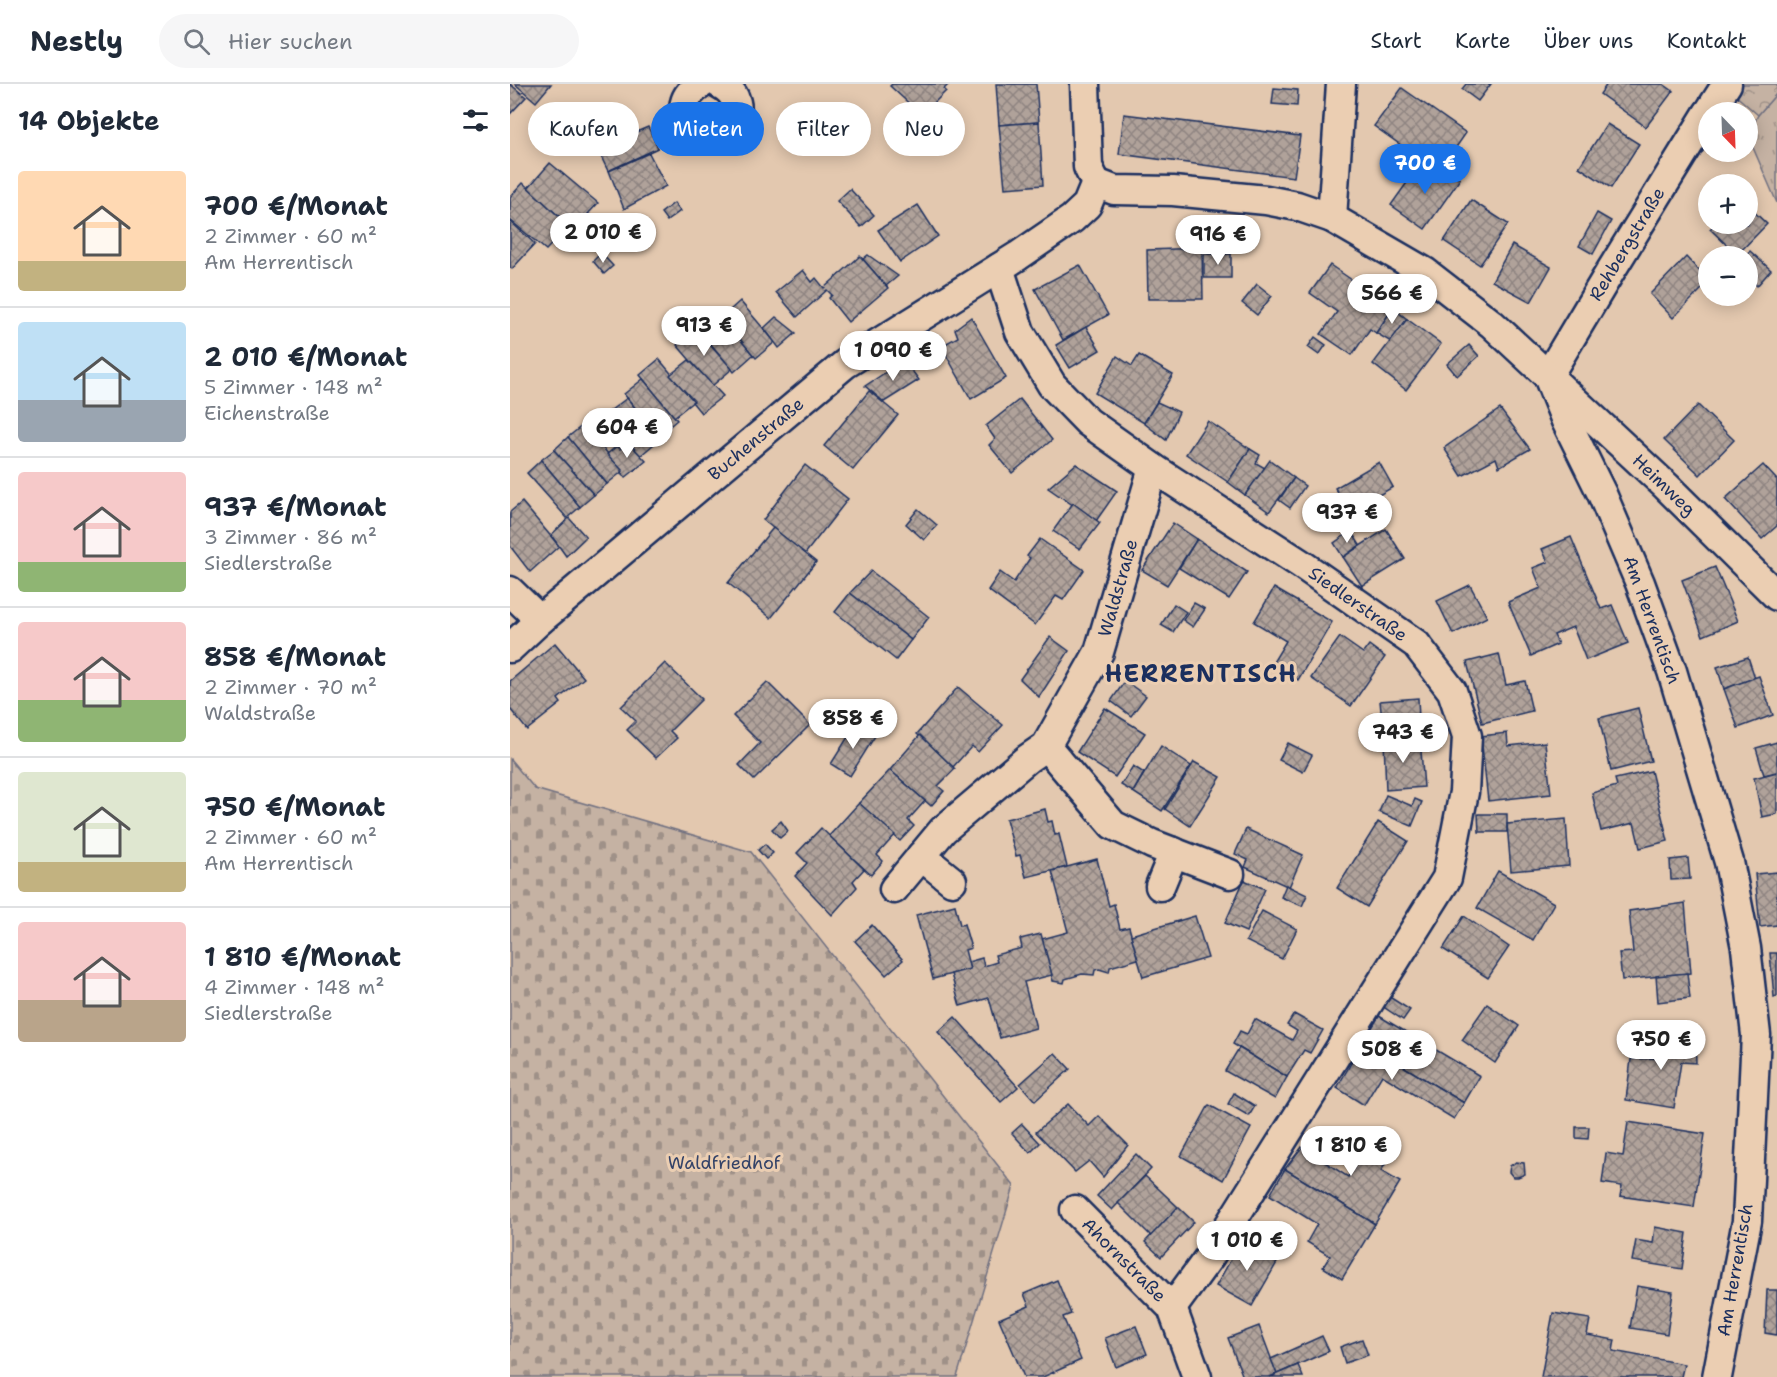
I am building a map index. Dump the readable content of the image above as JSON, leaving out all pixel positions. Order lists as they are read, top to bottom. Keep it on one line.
{"streets":{"street":["Rehbergstraße","Buchenstraße","Heimweg","Waldstraße","Siedlerstraße","Am Herrentisch","Ahornstraße"]},"crossings":[["Rehbergstraße","Heimweg"],["Rehbergstraße","Am Herrentisch"],["Buchenstraße","Siedlerstraße"],["Buchenstraße","Am Herrentisch"],["Heimweg","Am Herrentisch"],["Waldstraße","Siedlerstraße"],["Siedlerstraße","Ahornstraße"]],"districts":["HERRENTISCH"],"parks":["Waldfriedhof"],"north":"bottom right","page":{"header":"Nestly","search":"Hier suchen","nav":["Start","Karte","Über uns","Kontakt"],"heading":"14 Objekte","map_buttons":["+","−"],"chip":["Kaufen","Mieten","Filter","Neu"],"price":["700 €","2 010 €","916 €","566 €","913 €","1 090 €","604 €","937 €","858 €","743 €","750 €","508 €","1 810 €","1 010 €"],"list":[{"name":"700 €/Monat","note":"2 Zimmer · 60 m² · Am Herrentisch"},{"name":"2 010 €/Monat","note":"5 Zimmer · 148 m² · Eichenstraße"},{"name":"937 €/Monat","note":"3 Zimmer · 86 m² · Siedlerstraße"},{"name":"858 €/Monat","note":"2 Zimmer · 70 m² · Waldstraße"},{"name":"750 €/Monat","note":"2 Zimmer · 60 m² · Am Herrentisch"},{"name":"1 810 €/Monat","note":"4 Zimmer · 148 m² · Siedlerstraße"}]}}
